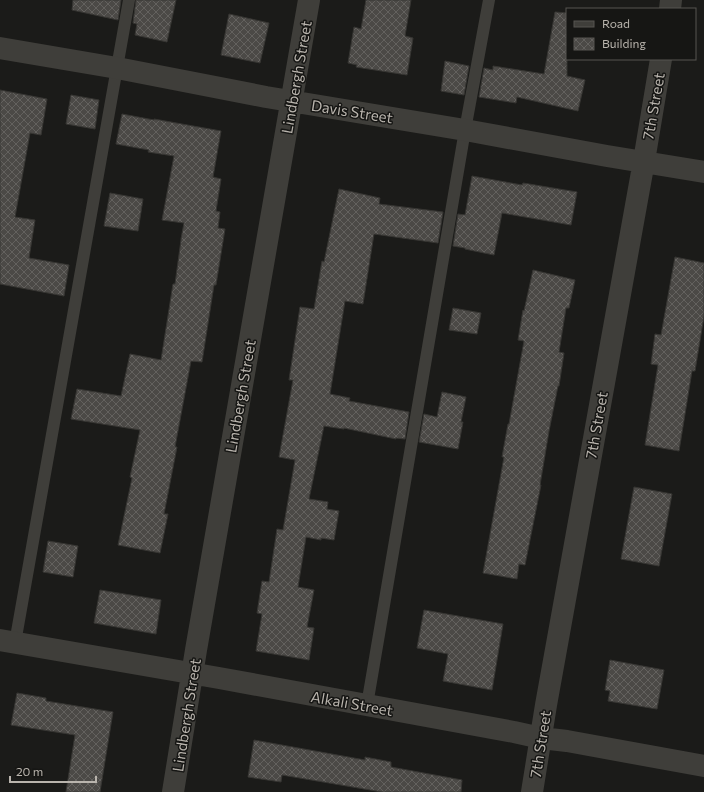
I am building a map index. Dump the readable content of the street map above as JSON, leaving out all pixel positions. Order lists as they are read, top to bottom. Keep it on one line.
{"streets":{"street":["Lindbergh Street","7th Street","Davis Street","Alkali Street"]},"crossings":[["Lindbergh Street","Davis Street"],["Lindbergh Street","Alkali Street"],["7th Street","Davis Street"],["7th Street","Alkali Street"]],"legend":["Road","Building"],"scale_bar":"20 m"}
